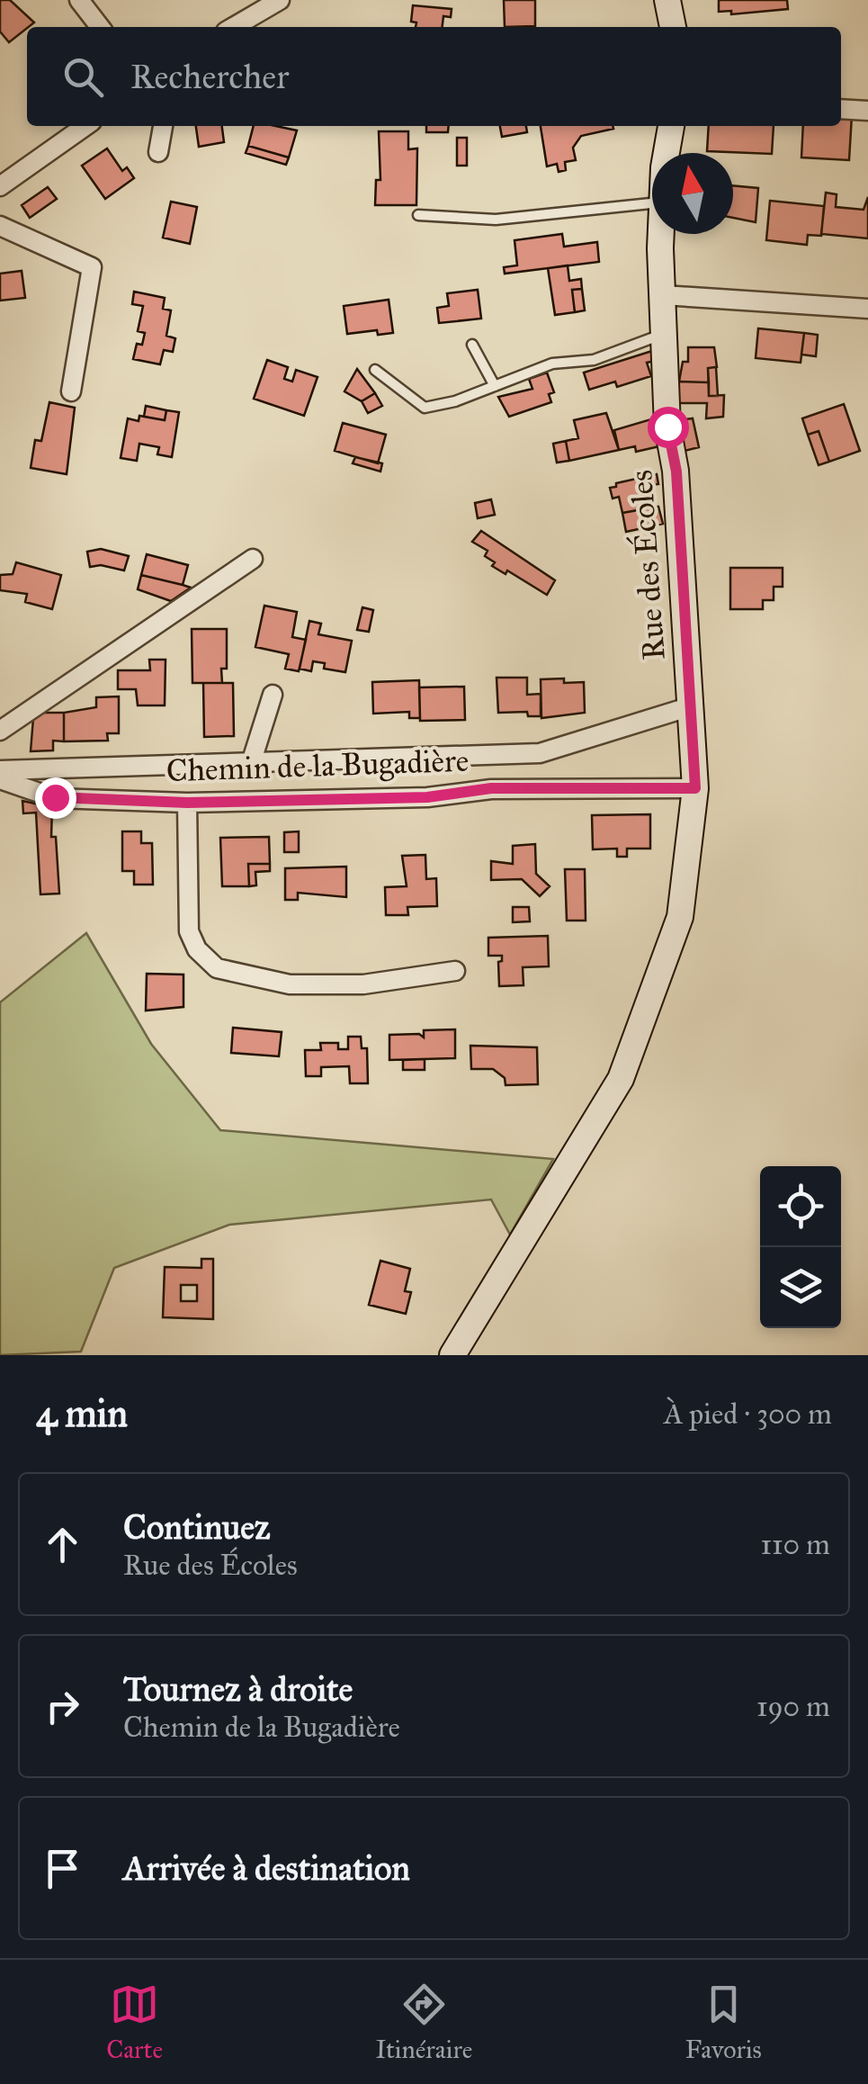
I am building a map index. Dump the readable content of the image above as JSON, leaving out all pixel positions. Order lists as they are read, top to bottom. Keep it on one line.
{"streets":{"street":["Rue des Écoles","Chemin de la Bugadière"]},"crossings":[["Rue des Écoles","Chemin de la Bugadière"]],"north":"top","page":{"search":"Rechercher","heading":["4 min","À pied · 300 m"],"list":[["Continuez","Rue des Écoles","110 m"],["Tournez à droite","Chemin de la Bugadière","190 m"],"Arrivée à destination"],"nav":["Carte","Itinéraire","Favoris"]}}
